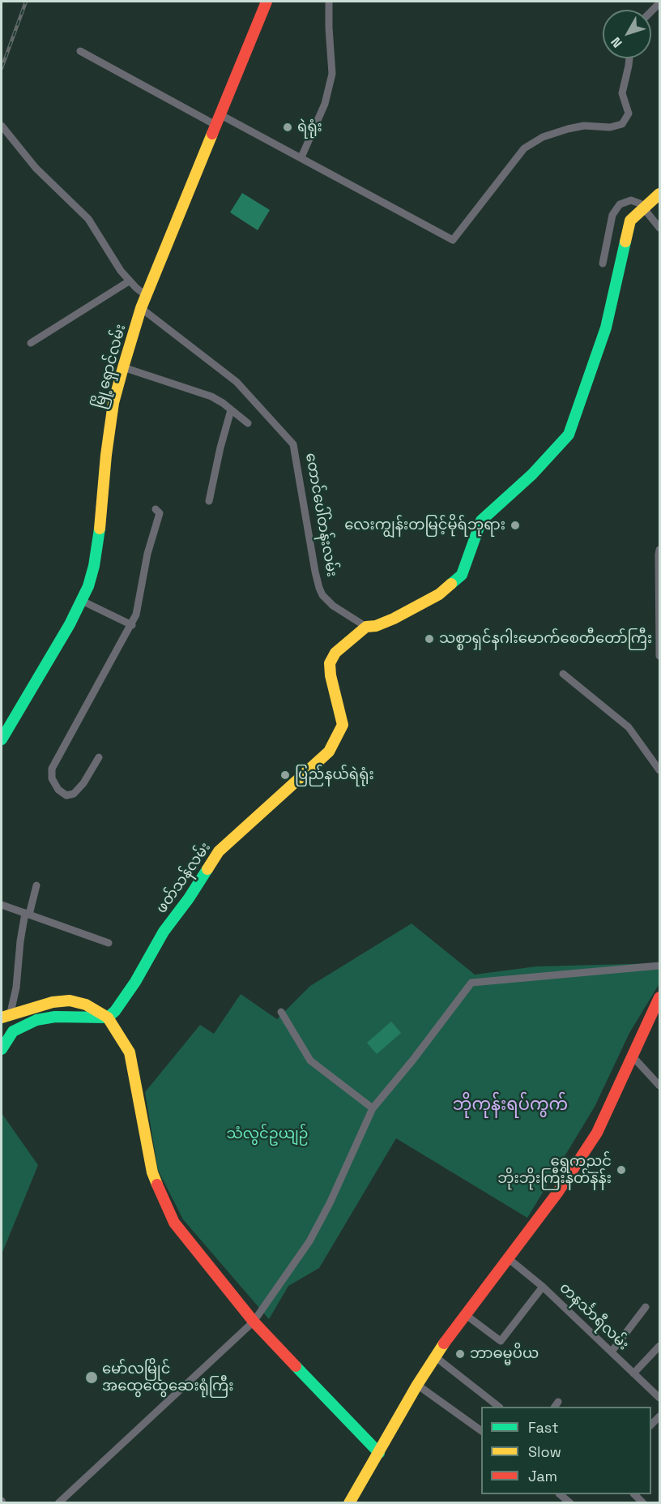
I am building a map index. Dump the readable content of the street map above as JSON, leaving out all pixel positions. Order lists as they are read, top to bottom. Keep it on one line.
{"streets":{"main road":["မြို့ရှောင်လမ်း","ဖတ်သန်လမ်း"],"street":["တောင်ပေါ်တန်းလမ်း","တနင်္သာရီလမ်း"]},"crossings":[["မြို့ရှောင်လမ်း","တောင်ပေါ်တန်းလမ်း"],["တောင်ပေါ်တန်းလမ်း","ဖတ်သန်လမ်း"]],"districts":["ဘိုကုန်းရပ်ကွက်"],"parks":["သံလွင်ဥယျဉ်"],"places":["ရဲရုံး","လေးကျွန်းတမြင့်မိုရ်ဘုရား","သစ္စာရှင်နဂါးမောက်စေတီတော်ကြီး","ပြည်နယ်ရဲရုံး","ရွှေကညင် ဘိုးဘိုးကြီးနတ်နန်း","ဘာဓမ္မပိယ","မော်လမြိုင် အထွေထွေဆေးရုံကြီး"],"legend":["Fast","Slow","Jam"],"north":"bottom left"}
